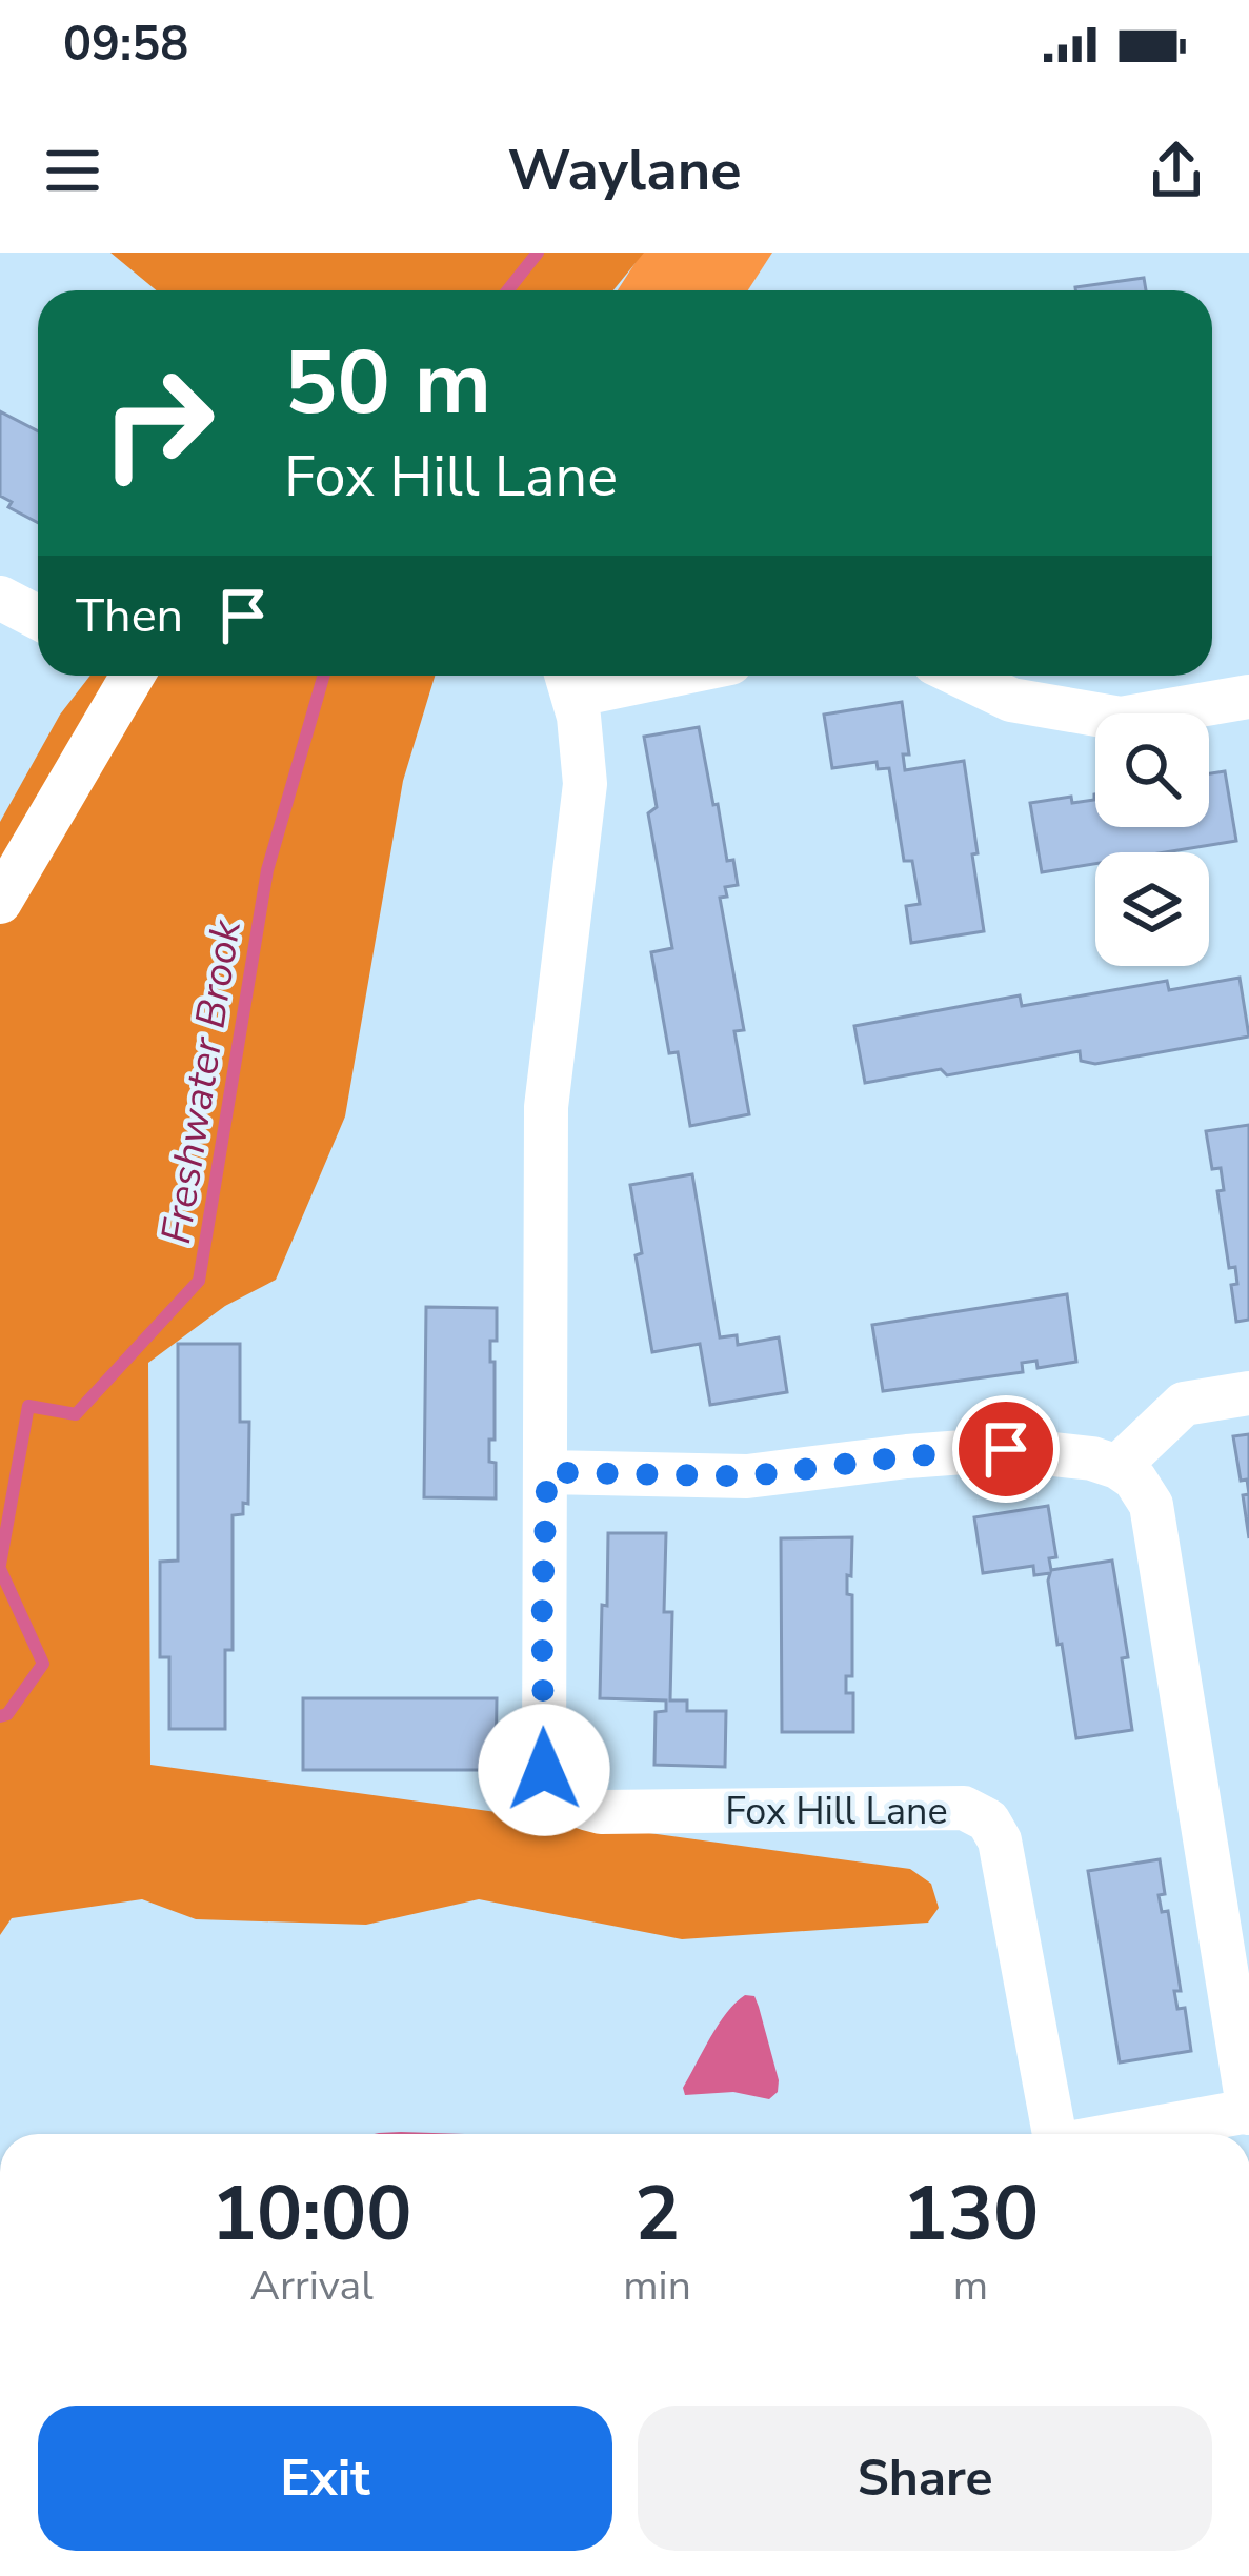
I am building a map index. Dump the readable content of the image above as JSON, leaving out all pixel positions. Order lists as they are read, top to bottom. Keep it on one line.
{"streets":{"street":["Fox Hill Lane"]},"water":["Freshwater Brook"],"page":{"status":"09:58","header":"Waylane","turn":["50 m","Fox Hill Lane"],"then":"Then","eta":["10:00","Arrival","2","min","130","m"],"buttons":["Exit","Share"]}}
